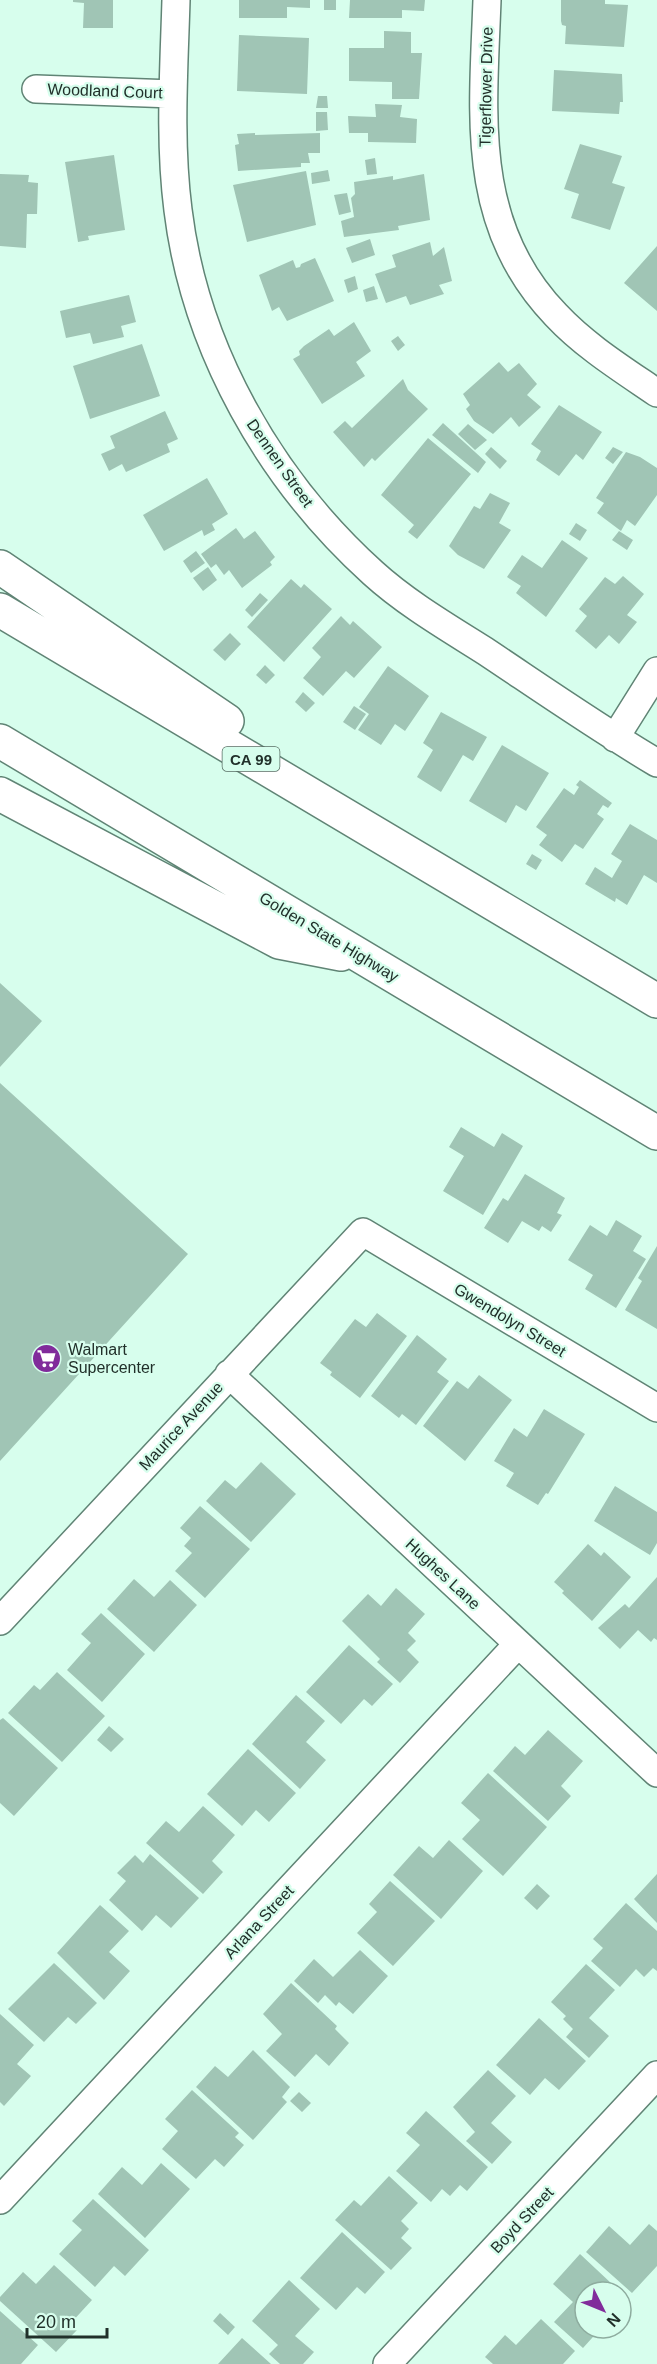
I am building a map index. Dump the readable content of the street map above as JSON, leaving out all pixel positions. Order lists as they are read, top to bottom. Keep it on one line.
{"streets":{"highway":["CA 99","Golden State Highway"],"street":["Tigerflower Drive","Woodland Court","Dennen Street","Gwendolyn Street","Maurice Avenue","Hughes Lane","Arlana Street","Boyd Street"]},"crossings":[["Woodland Court","Dennen Street"],["Gwendolyn Street","Maurice Avenue"],["Maurice Avenue","Hughes Lane"],["Hughes Lane","Arlana Street"]],"places":{"supermarket":["Walmart Supercenter"]},"scale_bar":"20 m","north":"bottom right"}
